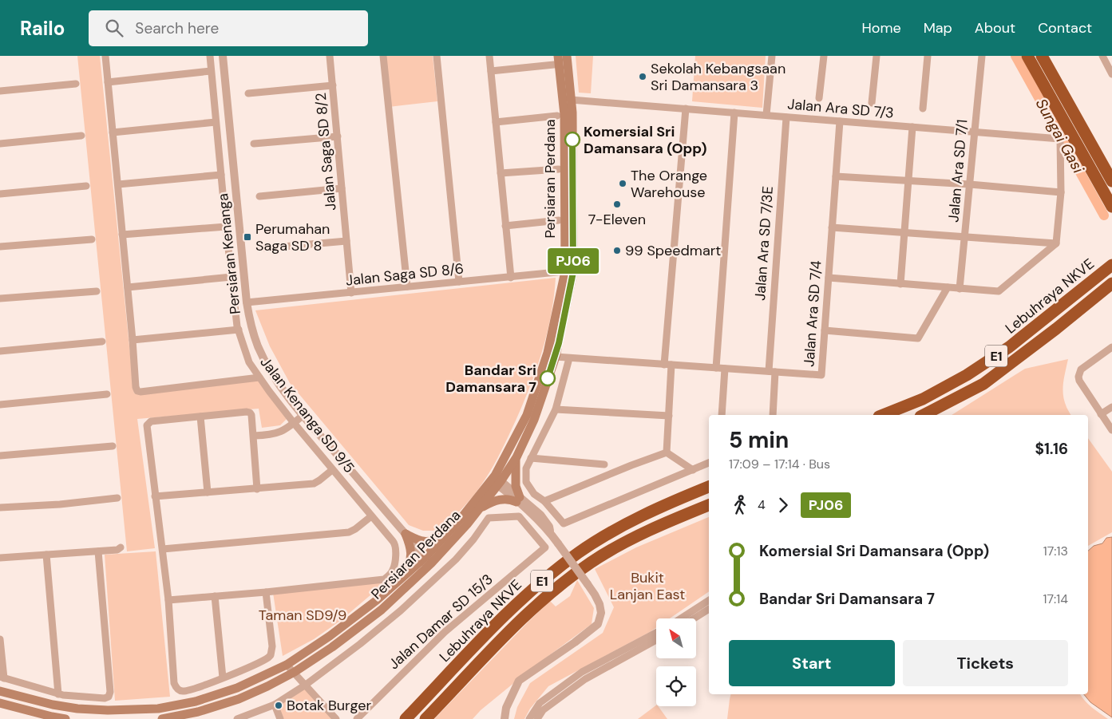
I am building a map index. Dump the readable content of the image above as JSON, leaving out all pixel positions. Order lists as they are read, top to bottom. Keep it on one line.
{"streets":{"highway":["Lebuhraya NKVE","E1"],"main road":["Persiaran Perdana"],"street":["Jalan Ara SD 7/3","Jalan Saga SD 8/2","Jalan Ara SD 7/1","Jalan Ara SD 7/3E","Persiaran Kenanga","Jalan Saga SD 8/6","Jalan Ara SD 7/4","Jalan Kenanga SD 9/5","Jalan Damar SD 15/3"]},"crossings":[["Jalan Ara SD 7/3","Jalan Ara SD 7/1"],["Jalan Ara SD 7/3","Persiaran Perdana"],["Jalan Ara SD 7/3","Jalan Ara SD 7/3E"],["Jalan Ara SD 7/3","Jalan Ara SD 7/4"],["Jalan Saga SD 8/2","Jalan Saga SD 8/6"],["Persiaran Perdana","Persiaran Kenanga"],["Persiaran Perdana","Jalan Saga SD 8/6"],["Persiaran Perdana","Jalan Ara SD 7/4"],["Jalan Ara SD 7/3E","Jalan Ara SD 7/4"],["Persiaran Kenanga","Jalan Saga SD 8/6"]],"water":["Sungai Gasi"],"parks":["Bukit Lanjan East","Taman SD9/9"],"places":{"other":["Sekolah Kebangsaan Sri Damansara 3","Komersial Sri Damansara (Opp)","The Orange Warehouse","7-Eleven","99 Speedmart","Bandar Sri Damansara 7","Botak Burger"],"transit":["Perumahan Saga SD 8"]},"lines":["bus line PJ06"],"north":"top left","page":{"header":"Railo","search":"Search here","nav":["Home","Map","About","Contact"],"on_map":"PJ06","heading":["5 min","17:09 – 17:14 · Bus","$1.16"],"legs":["4","PJ06"],"list":[{"name":"Komersial Sri Damansara (Opp)","value":"17:13"},{"name":"Bandar Sri Damansara 7","value":"17:14"}],"buttons":["Start","Tickets"]}}
